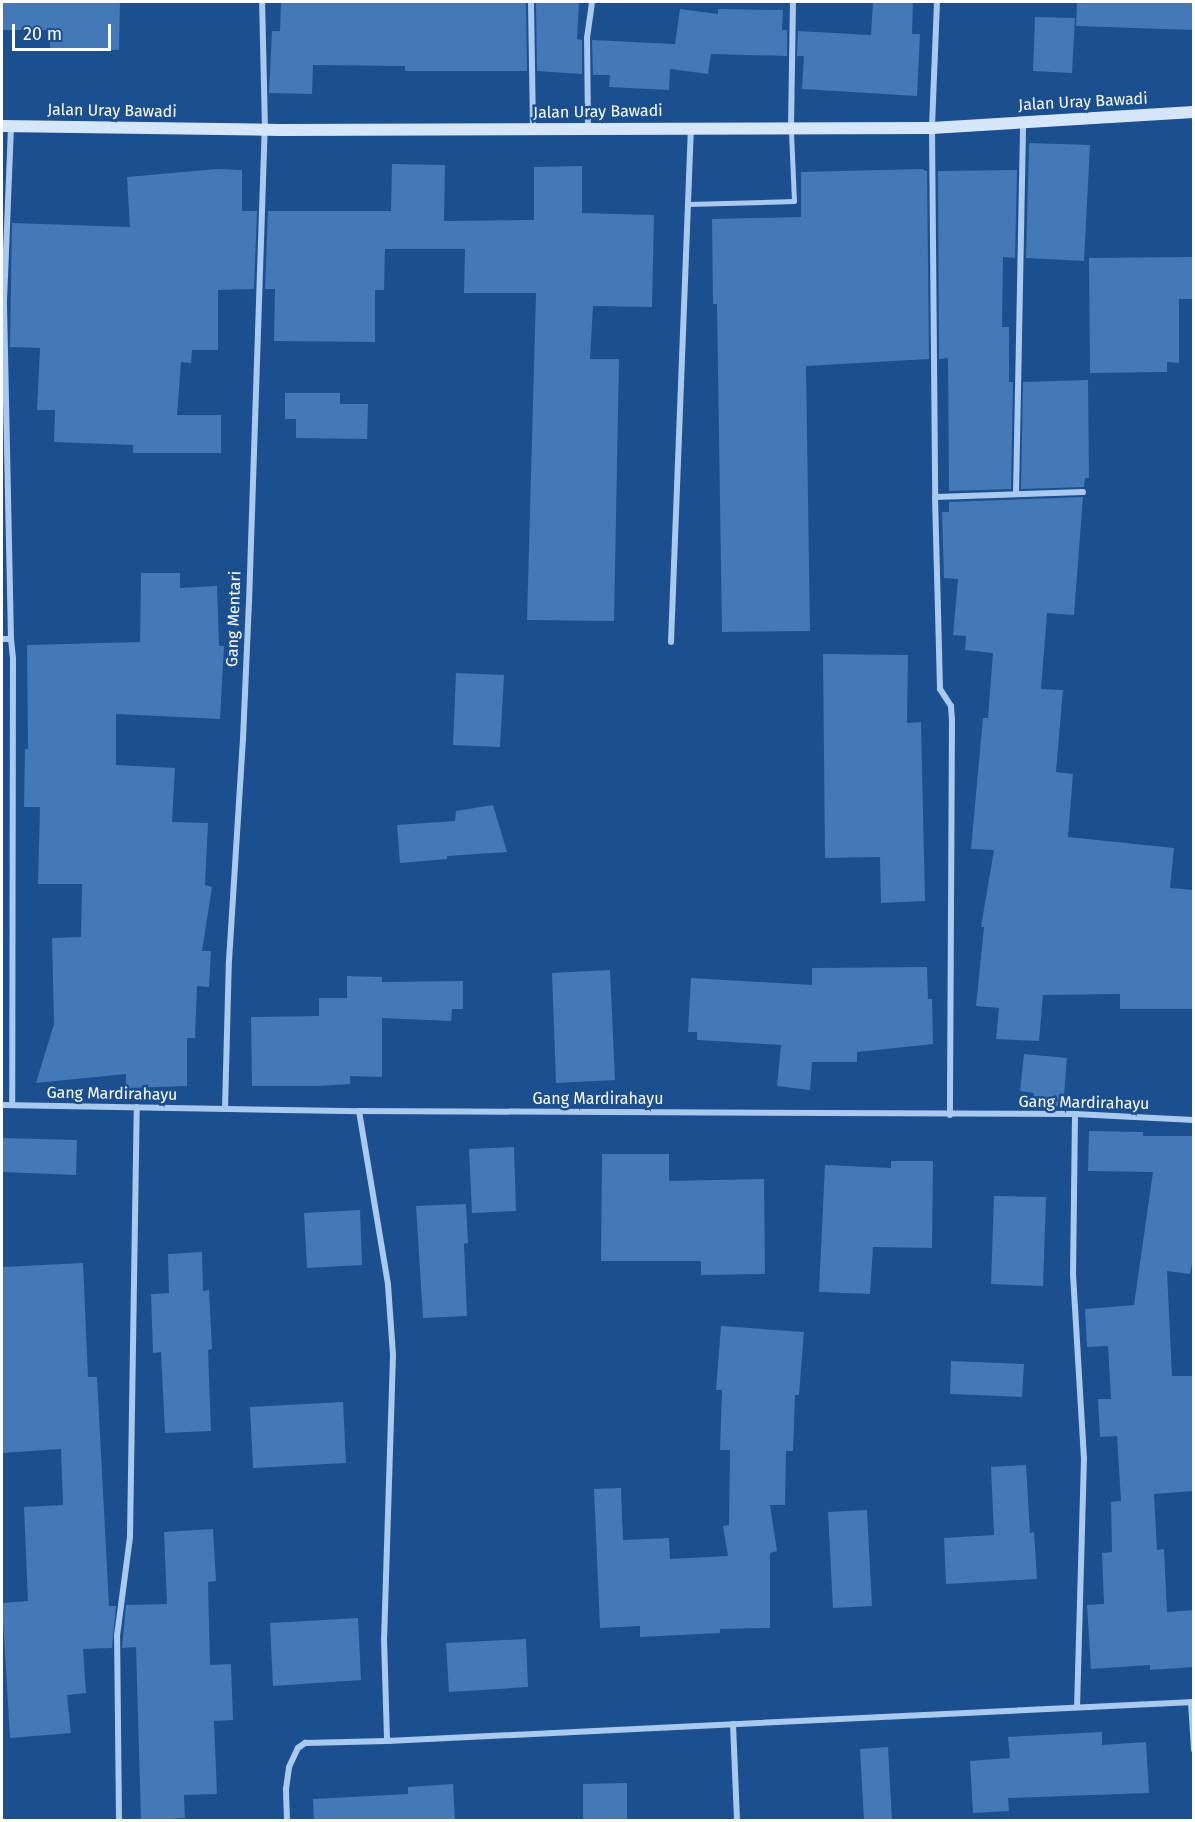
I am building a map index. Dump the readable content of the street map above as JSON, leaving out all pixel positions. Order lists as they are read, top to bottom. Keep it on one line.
{"streets":{"street":["Jalan Uray Bawadi","Gang Mentari","Gang Mardirahayu"]},"crossings":[["Jalan Uray Bawadi","Gang Mentari"],["Gang Mentari","Gang Mardirahayu"]],"scale_bar":"20 m"}
